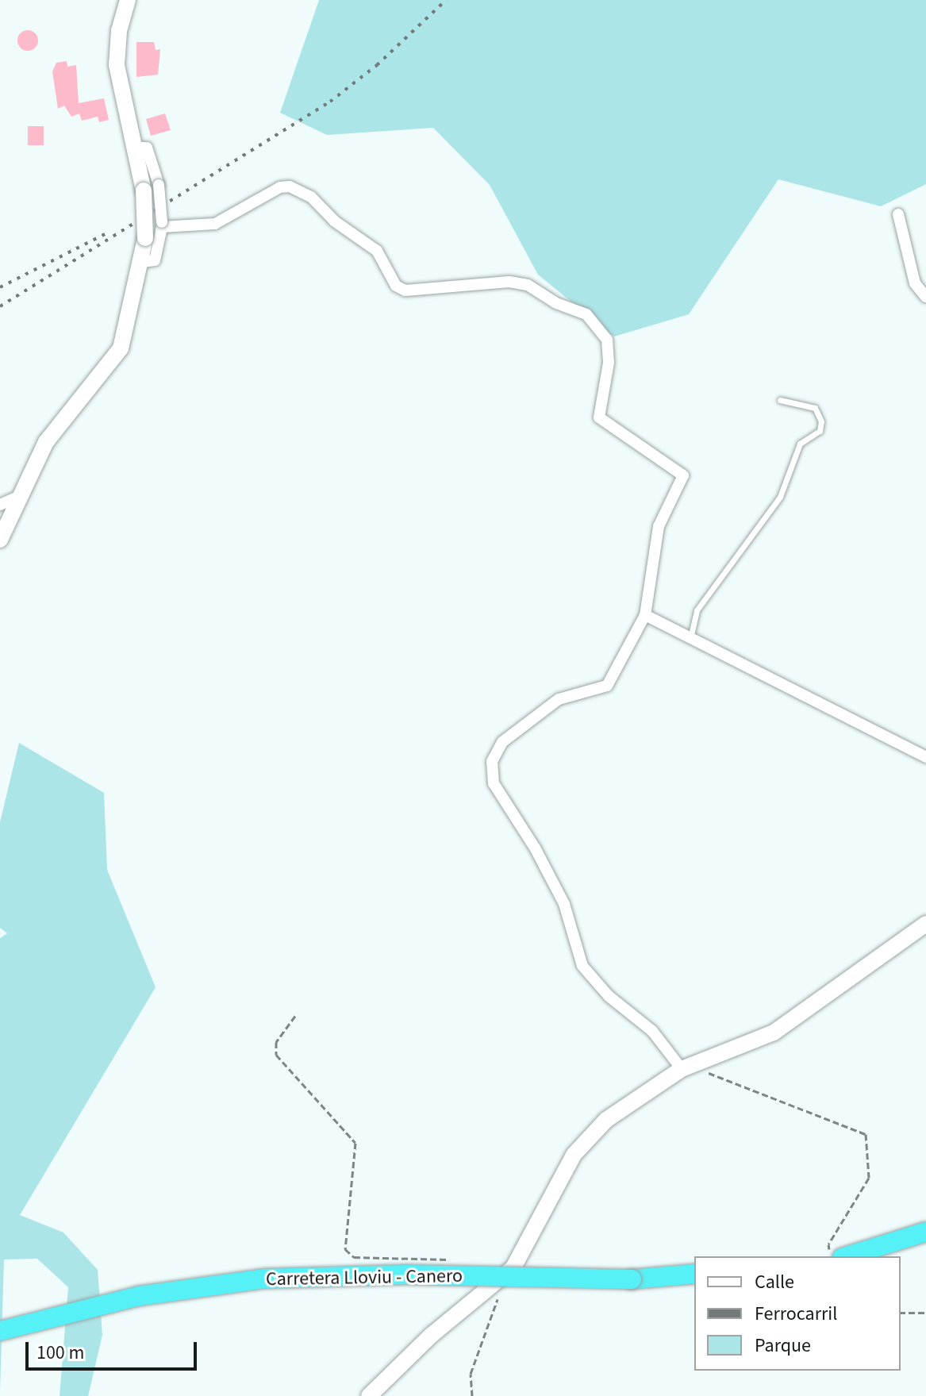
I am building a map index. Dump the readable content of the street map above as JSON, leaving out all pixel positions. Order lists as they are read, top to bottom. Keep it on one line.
{"streets":{"highway":["Carretera Lloviu - Canero"]},"legend":["Calle","Ferrocarril","Parque"],"scale_bar":"100 m"}
